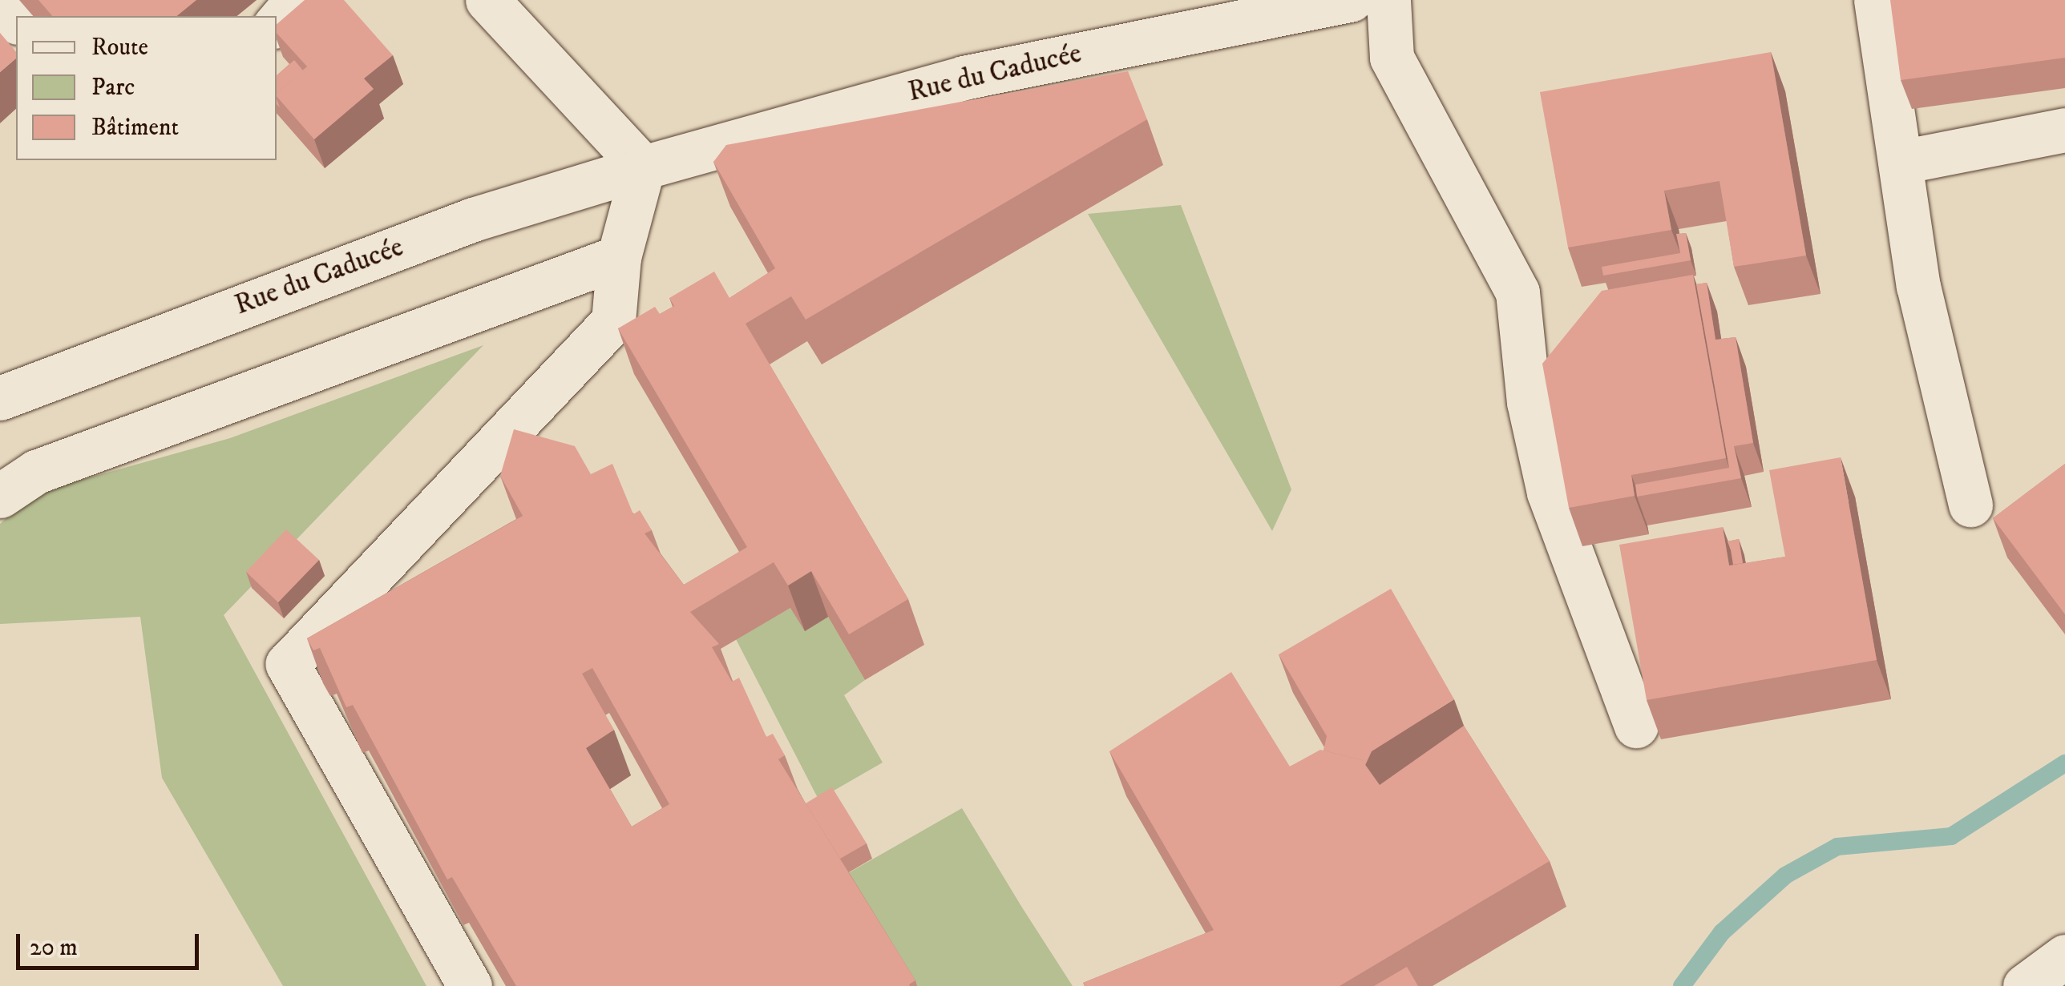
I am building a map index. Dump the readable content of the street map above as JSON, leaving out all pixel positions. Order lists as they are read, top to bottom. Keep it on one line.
{"streets":{"street":["Rue du Caducée"]},"legend":["Route","Parc","Bâtiment"],"scale_bar":"20 m"}
